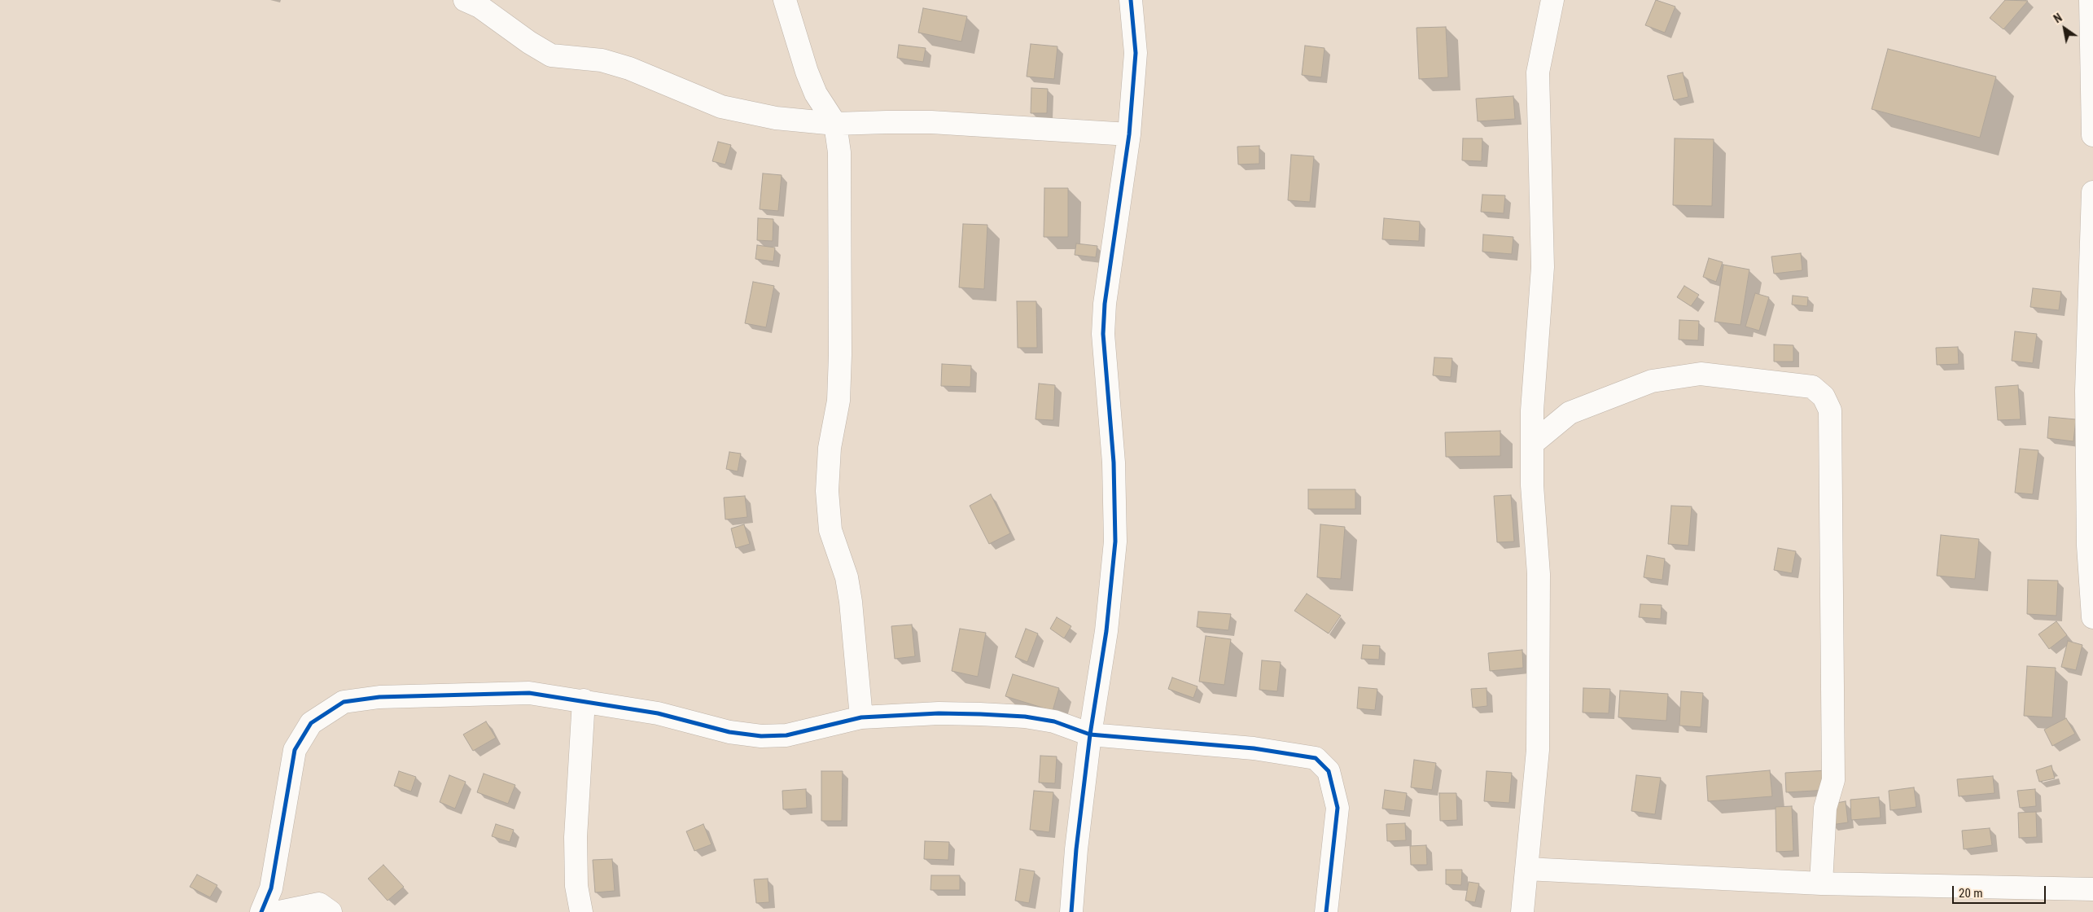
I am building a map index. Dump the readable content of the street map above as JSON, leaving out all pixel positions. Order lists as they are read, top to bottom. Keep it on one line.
{"scale_bar":"20 m","north":"top left"}
